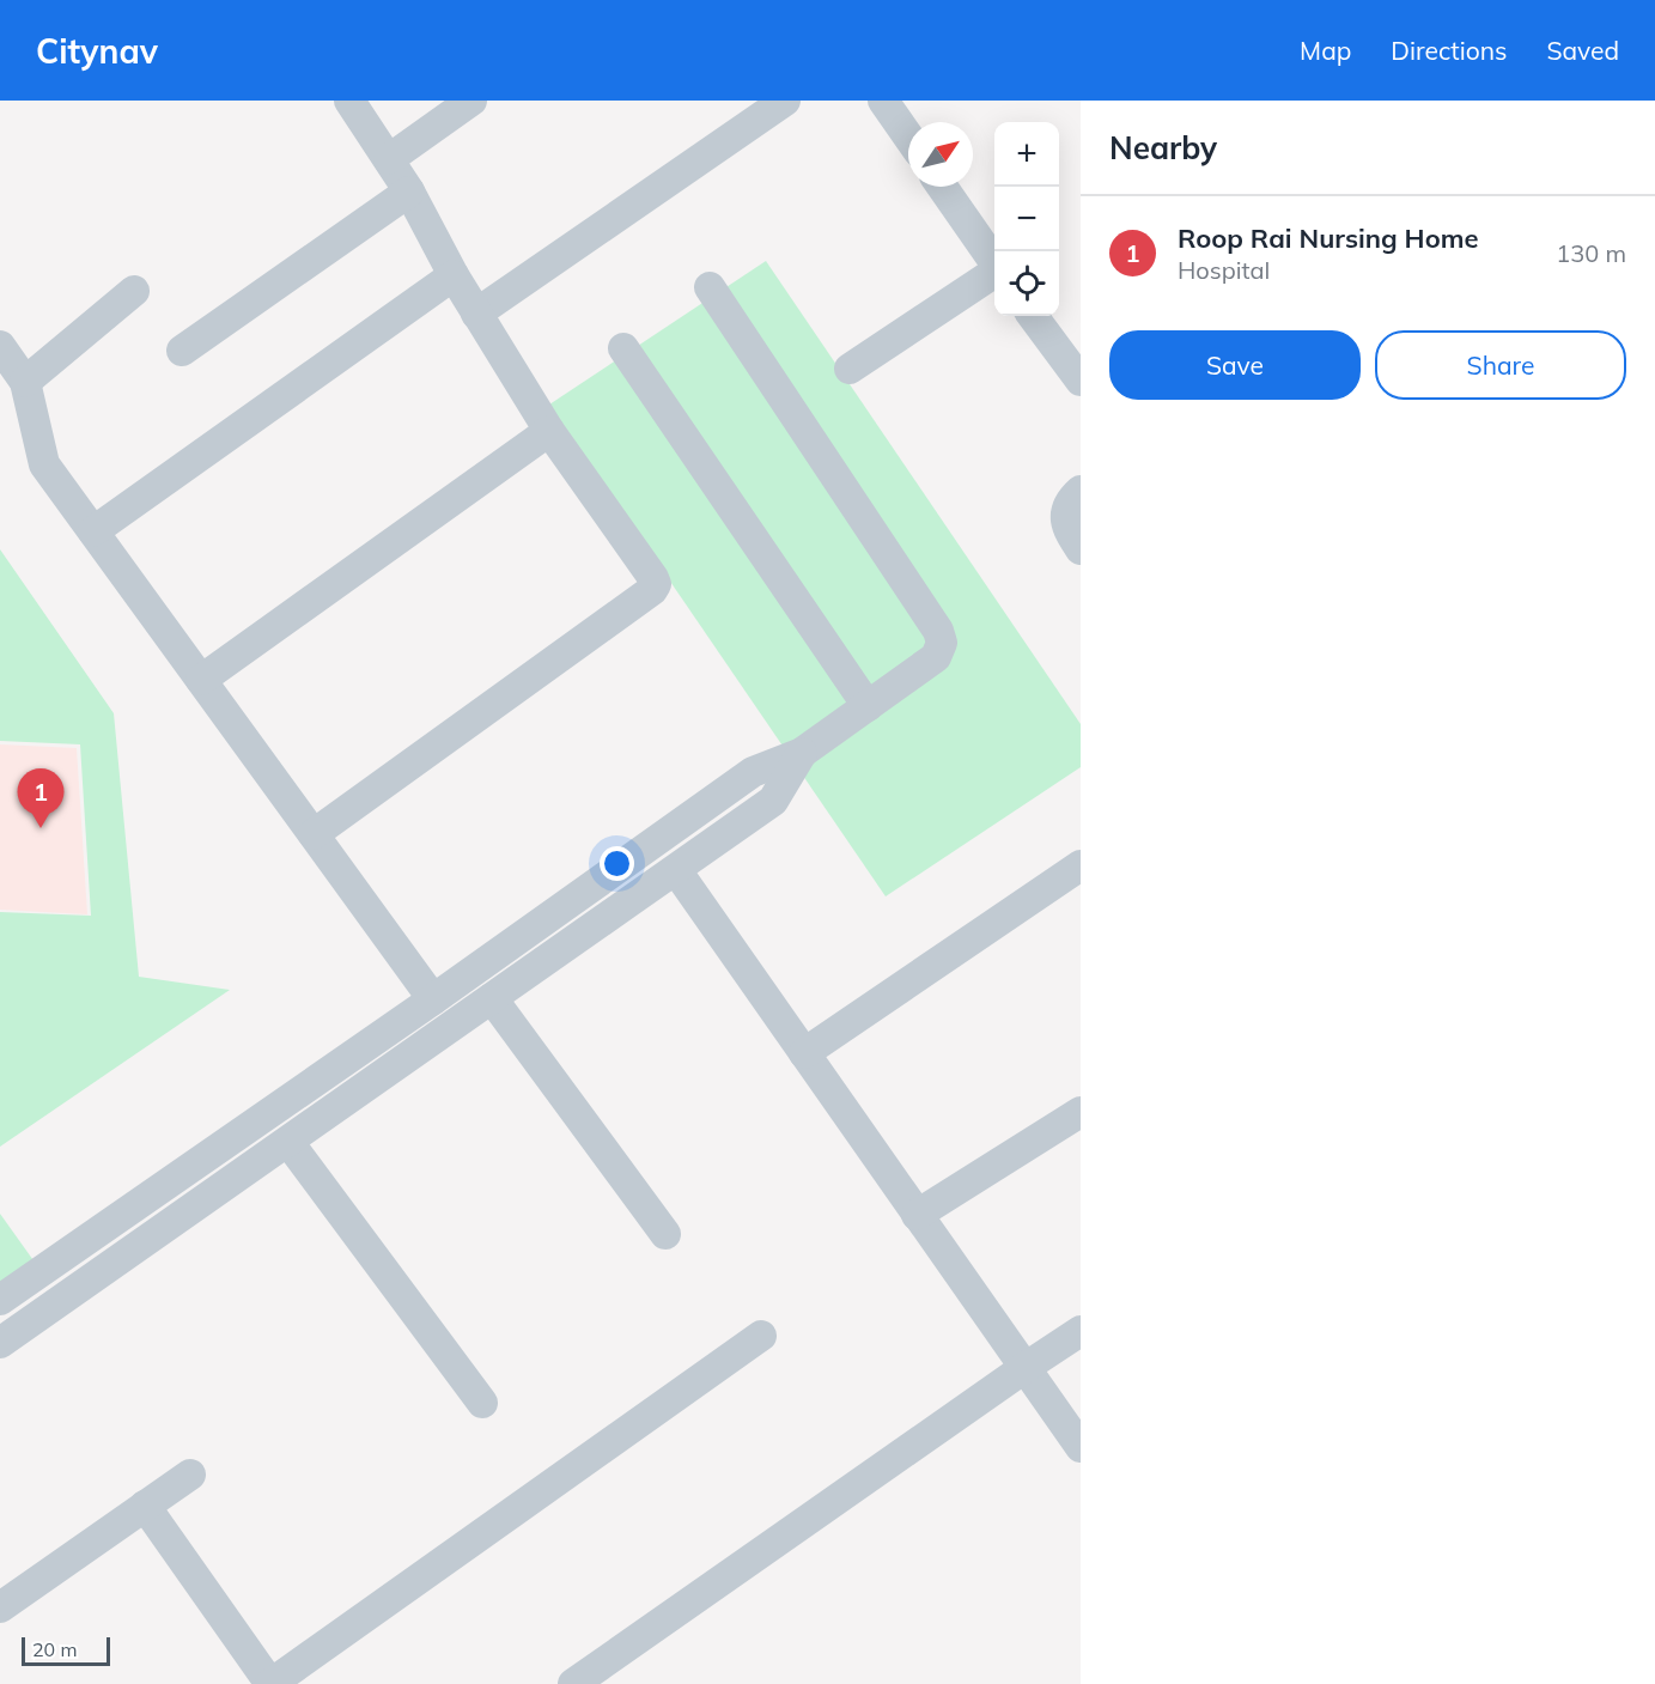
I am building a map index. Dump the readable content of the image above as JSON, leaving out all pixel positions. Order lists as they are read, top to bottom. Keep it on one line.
{"scale_bar":"20 m","north":"top right","page":{"header":"Citynav","nav":["Map","Directions","Saved"],"heading":"Nearby","map_buttons":["+","−"],"list":[{"mark":"1","name":"Roop Rai Nursing Home","note":"Hospital","value":"130 m"}],"buttons":["Save","Share"],"pins":"1","scale":"20 m"}}
